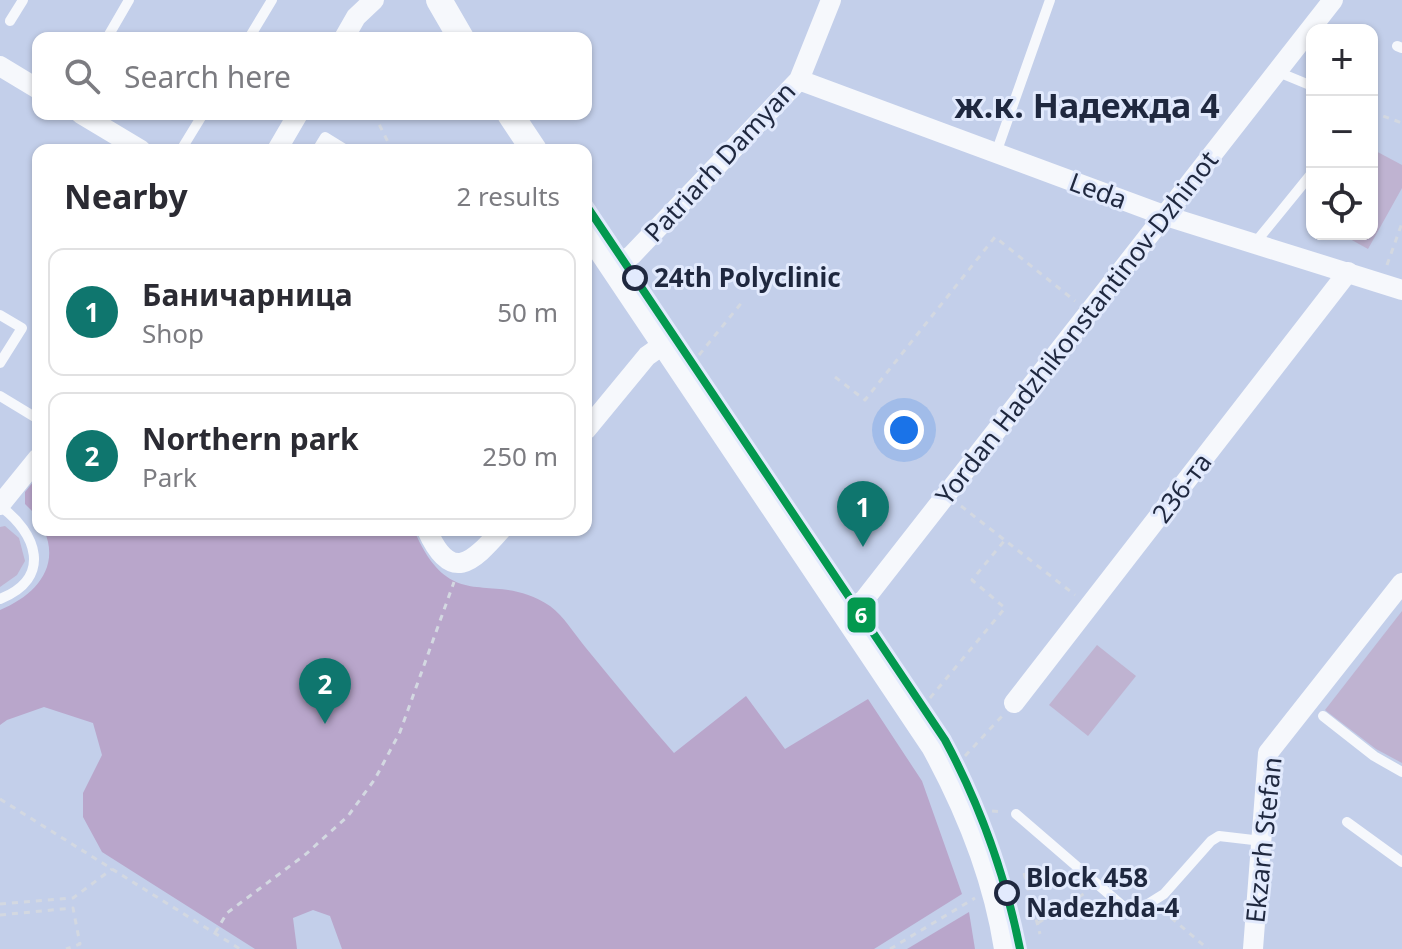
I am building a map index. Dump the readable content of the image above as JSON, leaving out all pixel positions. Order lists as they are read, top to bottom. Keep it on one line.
{"streets":{"street":["Patriarh Damyan","Leda","Yordan Hadzhikonstantinov-Dzhinot","236-та","Ekzarh Stefan"]},"crossings":[["Patriarh Damyan","Leda"],["Leda","Yordan Hadzhikonstantinov-Dzhinot"],["Leda","236-та"]],"districts":["ж.к. Надежда 4"],"places":["24th Polyclinic","Block 458 Nadezhda-4"],"lines":["transit line 6"],"page":{"map_buttons":["+","−"],"search":"Search here","heading":["Nearby","2 results"],"list":[{"mark":"1","name":"Баничарница","note":"Shop","value":"50 m"},{"mark":"2","name":"Northern park","note":"Park","value":"250 m"}],"pins":["1","2"]}}
